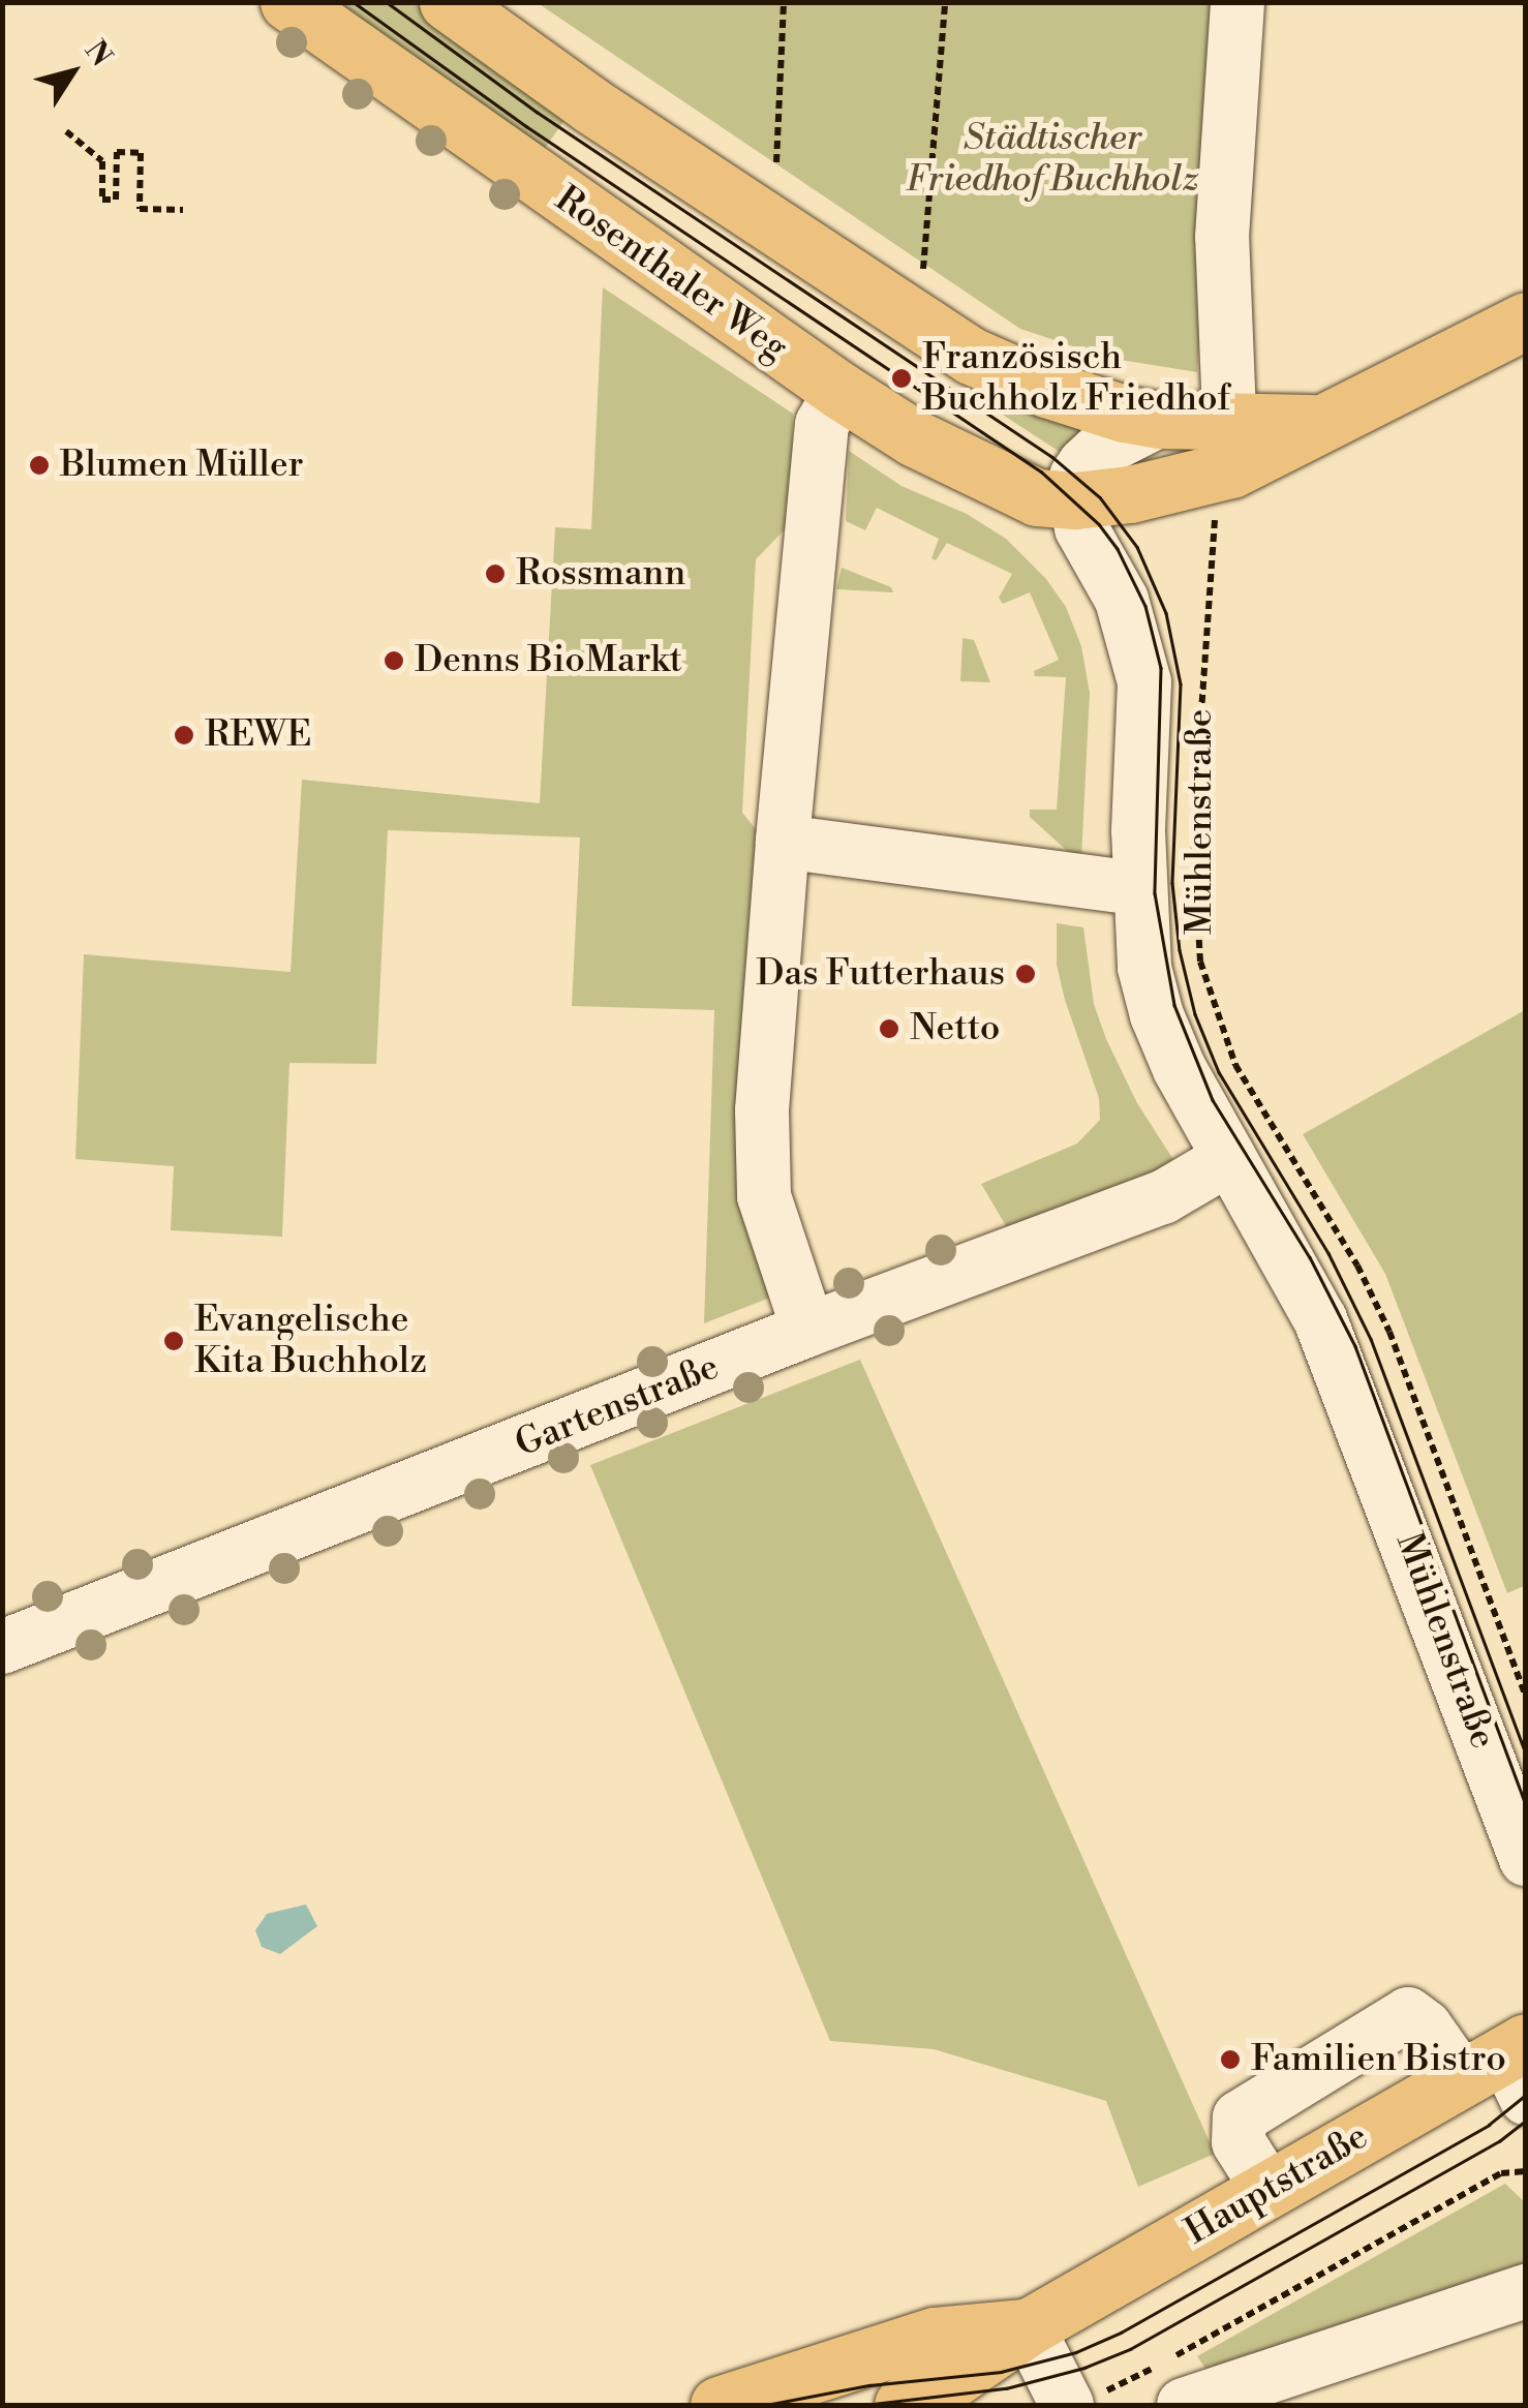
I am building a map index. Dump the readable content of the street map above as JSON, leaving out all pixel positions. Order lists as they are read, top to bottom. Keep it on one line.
{"streets":{"main road":["Rosenthaler Weg","Hauptstraße"],"street":["Mühlenstraße","Gartenstraße"]},"crossings":[["Rosenthaler Weg","Mühlenstraße"],["Mühlenstraße","Gartenstraße"]],"parks":["Städtischer Friedhof Buchholz"],"places":["Französisch Buchholz Friedhof","Blumen Müller","Rossmann","Denns BioMarkt","REWE","Das Futterhaus","Netto","Evangelische Kita Buchholz","Familien Bistro"],"north":"top right"}
